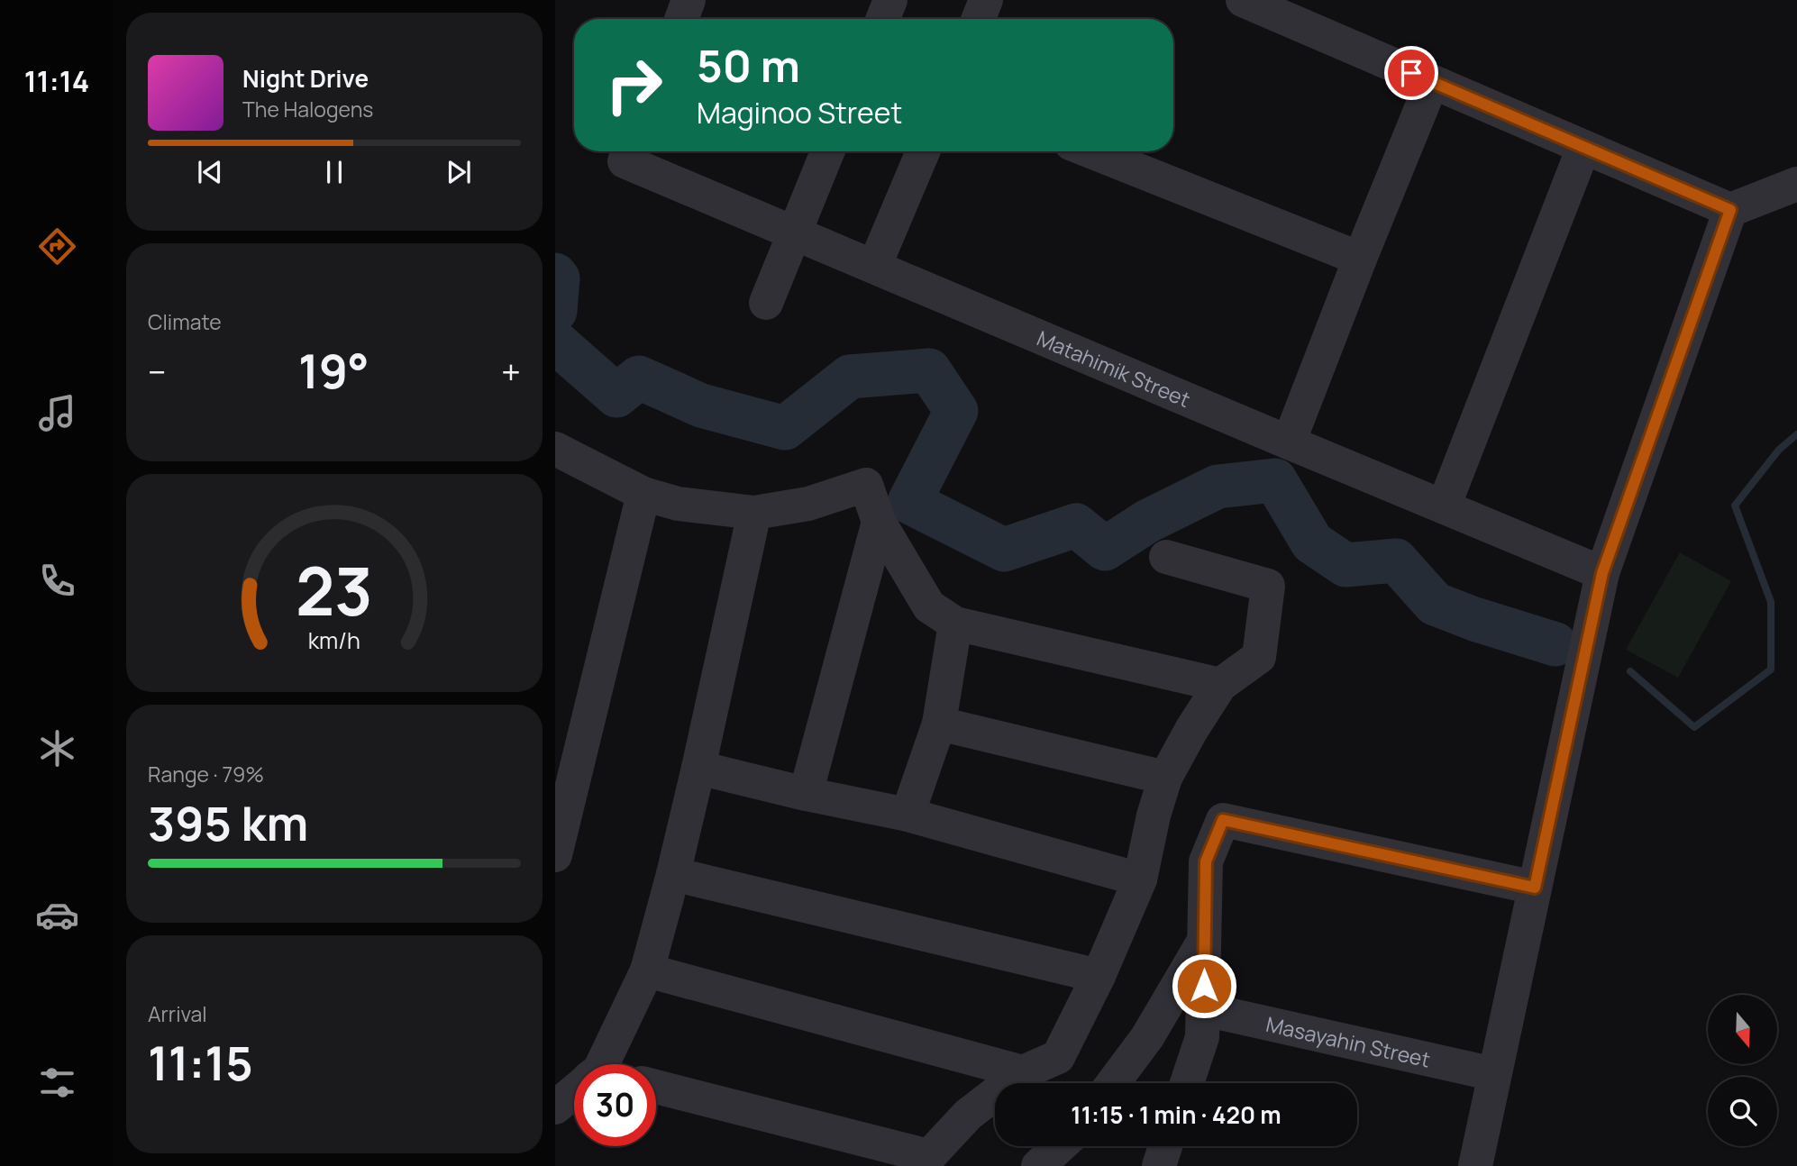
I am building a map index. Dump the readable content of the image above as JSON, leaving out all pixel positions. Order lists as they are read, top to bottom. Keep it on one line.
{"streets":{"street":["Matahimik Street","Masayahin Street"]},"north":"bottom","page":{"tabs":"11:14","turn":["50 m","Maginoo Street"],"song":["Night Drive","The Halogens"],"tile":["Climate",["Range · 79%","395 km"],["Arrival","11:15"]],"heat":["−","19°","+"],"limit":"30","trip":"11:15 · 1 min · 420 m","gauge":["23","km/h"]}}
